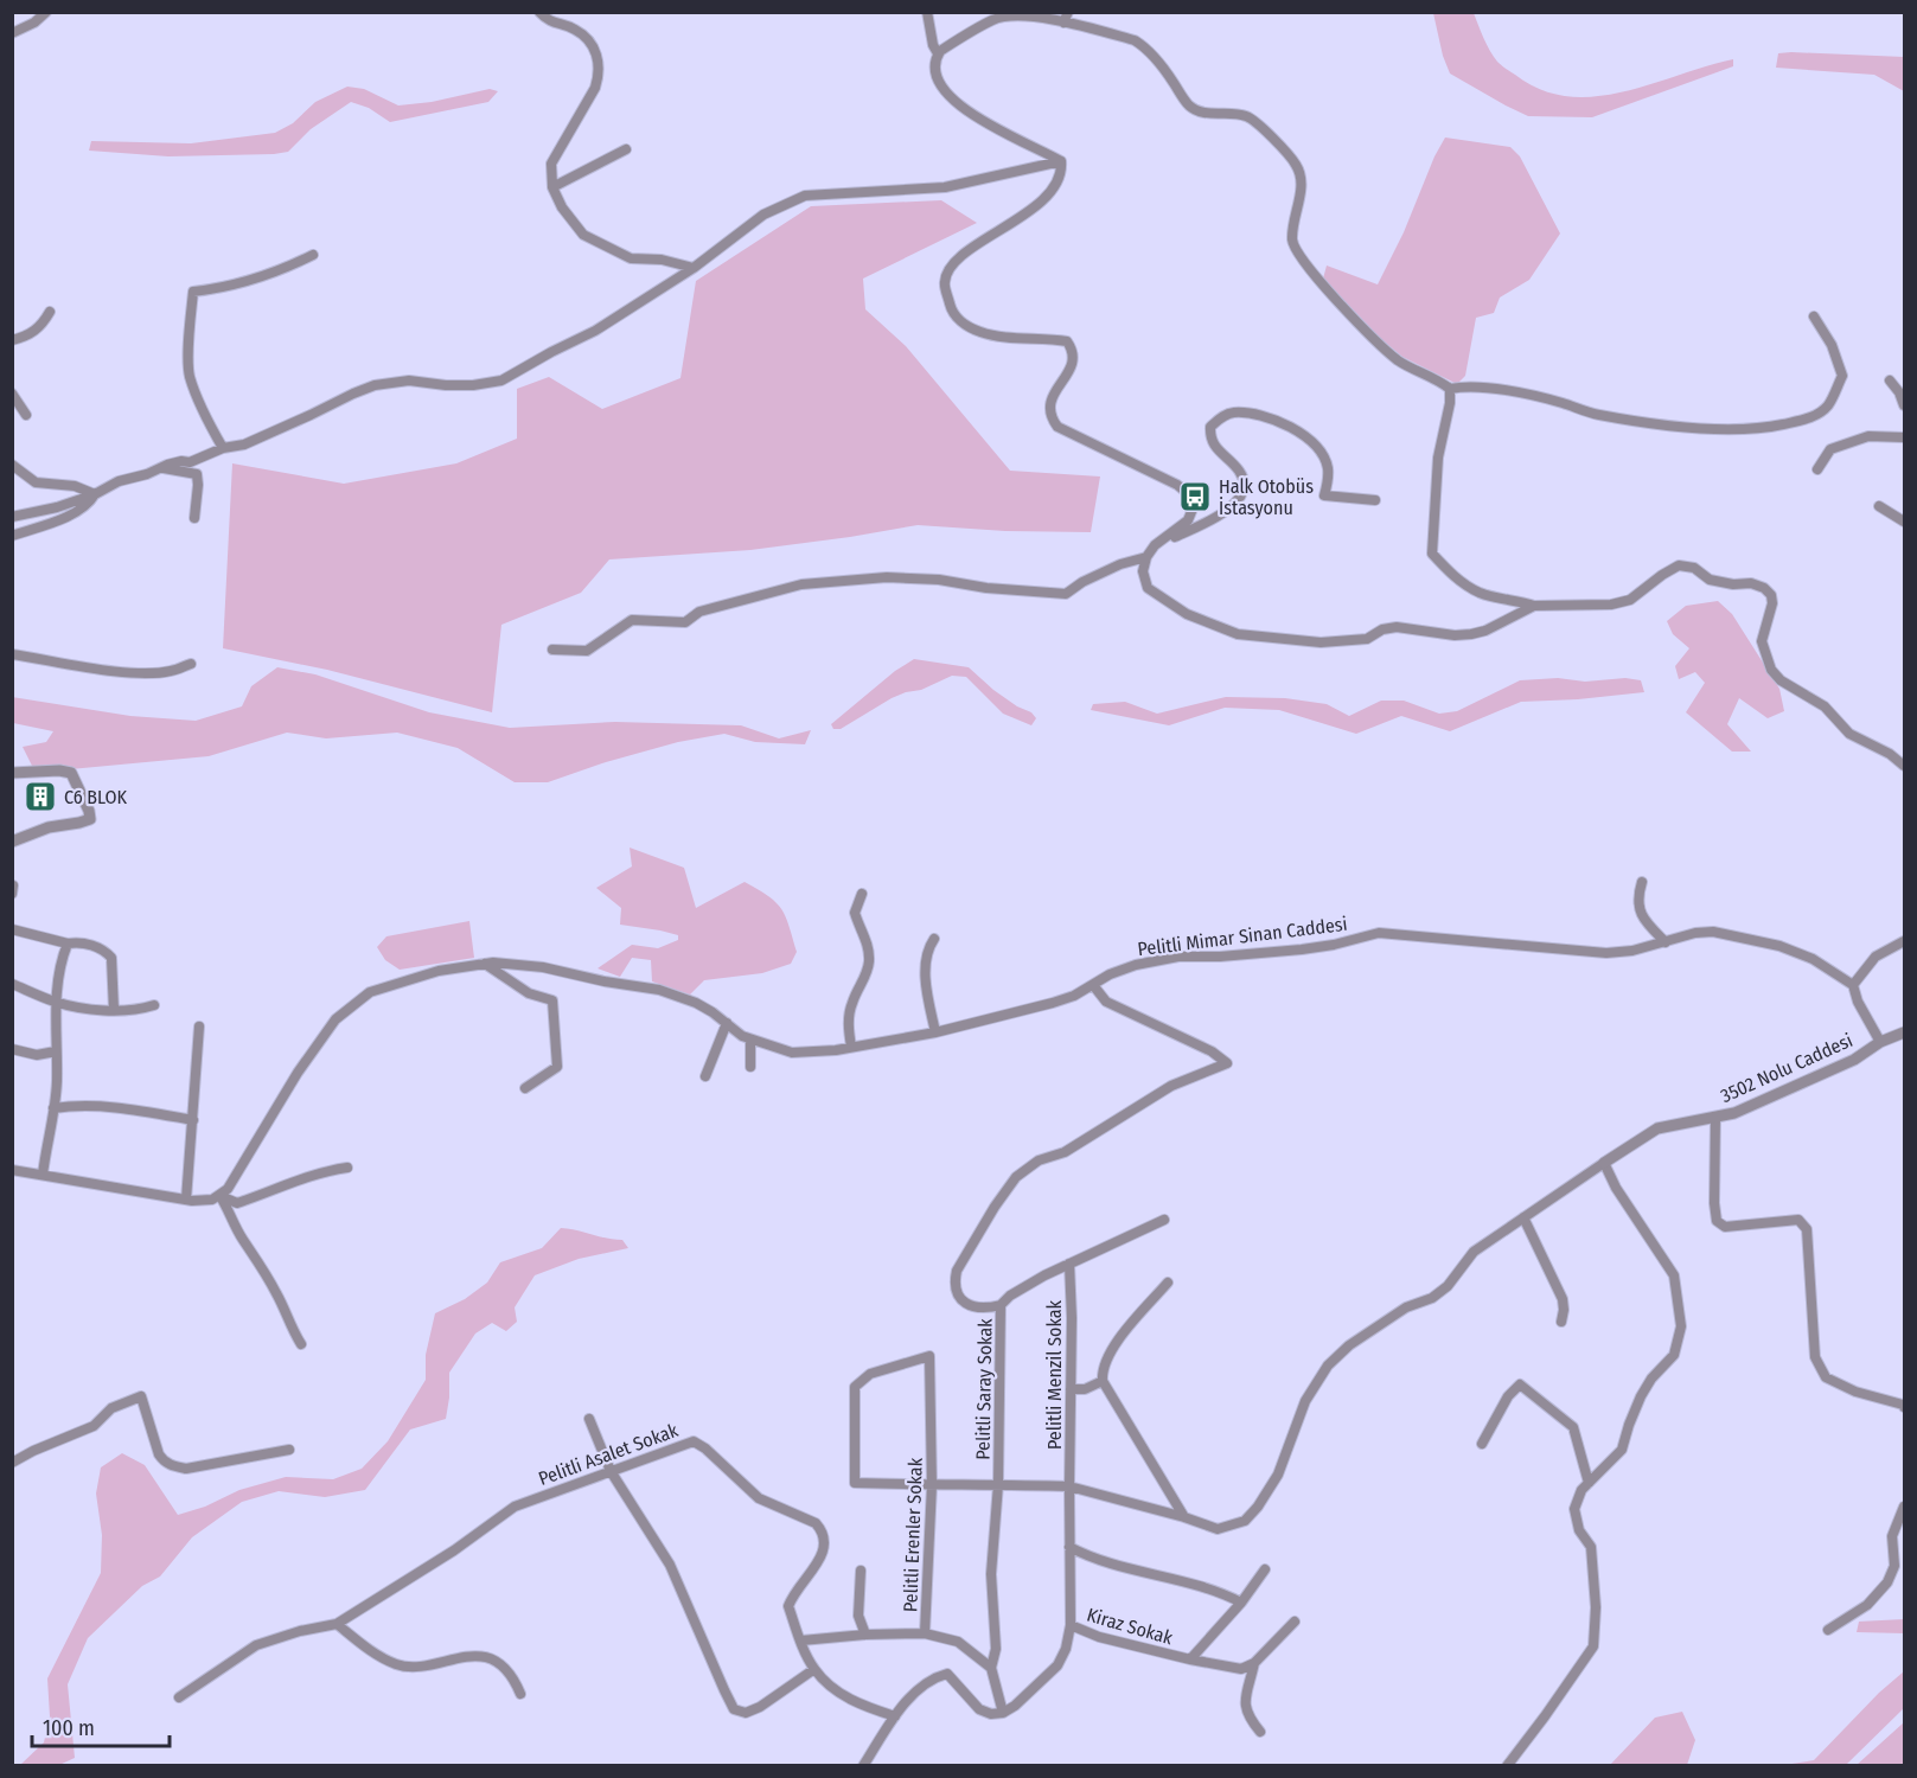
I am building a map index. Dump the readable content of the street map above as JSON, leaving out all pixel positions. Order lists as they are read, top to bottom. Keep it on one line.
{"streets":{"street":["Pelitli Mimar Sinan Caddesi","3502 Nolu Caddesi","Pelitli Menzil Sokak","Pelitli Saray Sokak","Pelitli Asalet Sokak","Pelitli Erenler Sokak","Kiraz Sokak"]},"crossings":[["Pelitli Mimar Sinan Caddesi","Pelitli Saray Sokak"],["Pelitli Menzil Sokak","Pelitli Saray Sokak"],["Pelitli Menzil Sokak","Kiraz Sokak"],["Pelitli Asalet Sokak","Pelitli Erenler Sokak"]],"places":{"bus stop":["Halk Otobüs İstasyonu"],"building":["C6 BLOK"]},"scale_bar":"100 m"}
